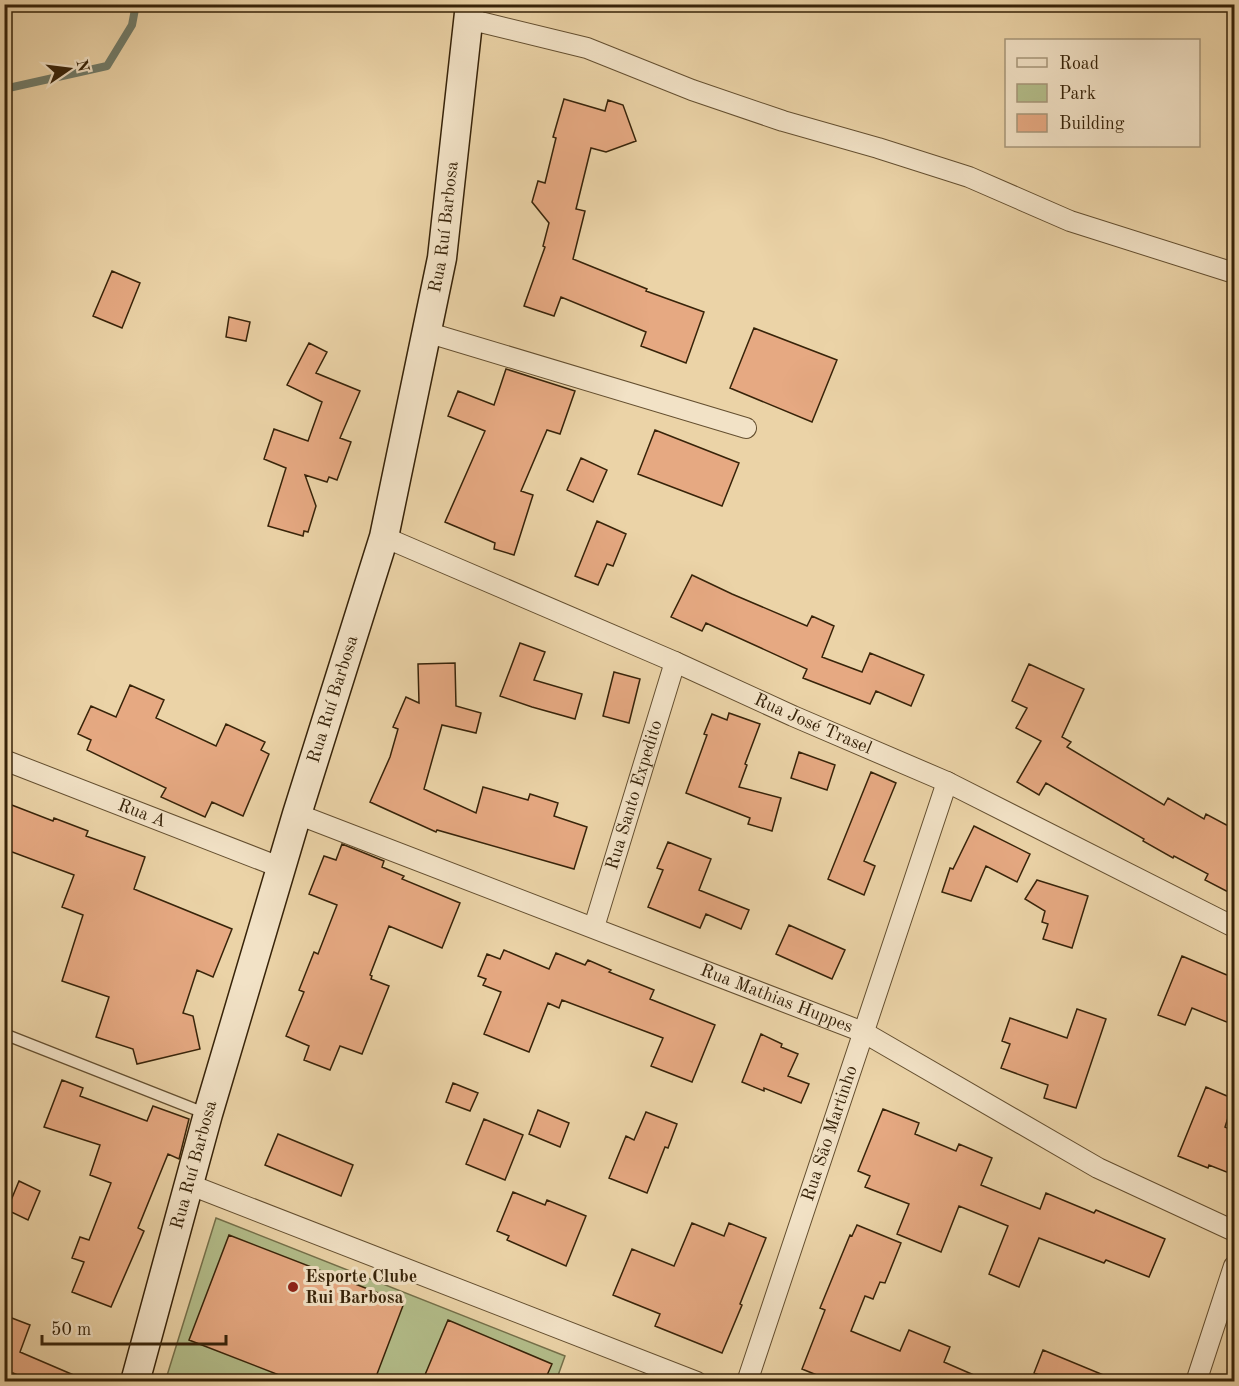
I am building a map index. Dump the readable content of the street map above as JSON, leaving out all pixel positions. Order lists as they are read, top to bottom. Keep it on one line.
{"streets":{"main road":["Rua Ruí Barbosa"],"street":["Rua José Trasel","Rua Santo Expedito","Rua A","Rua Mathias Huppes","Rua São Martinho"]},"crossings":[["Rua Ruí Barbosa","Rua José Trasel"],["Rua Ruí Barbosa","Rua A"],["Rua Ruí Barbosa","Rua Mathias Huppes"],["Rua José Trasel","Rua Santo Expedito"],["Rua José Trasel","Rua São Martinho"],["Rua Santo Expedito","Rua Mathias Huppes"],["Rua Mathias Huppes","Rua São Martinho"]],"places":["Esporte Clube Rui Barbosa"],"legend":["Road","Park","Building"],"scale_bar":"50 m","north":"right"}
